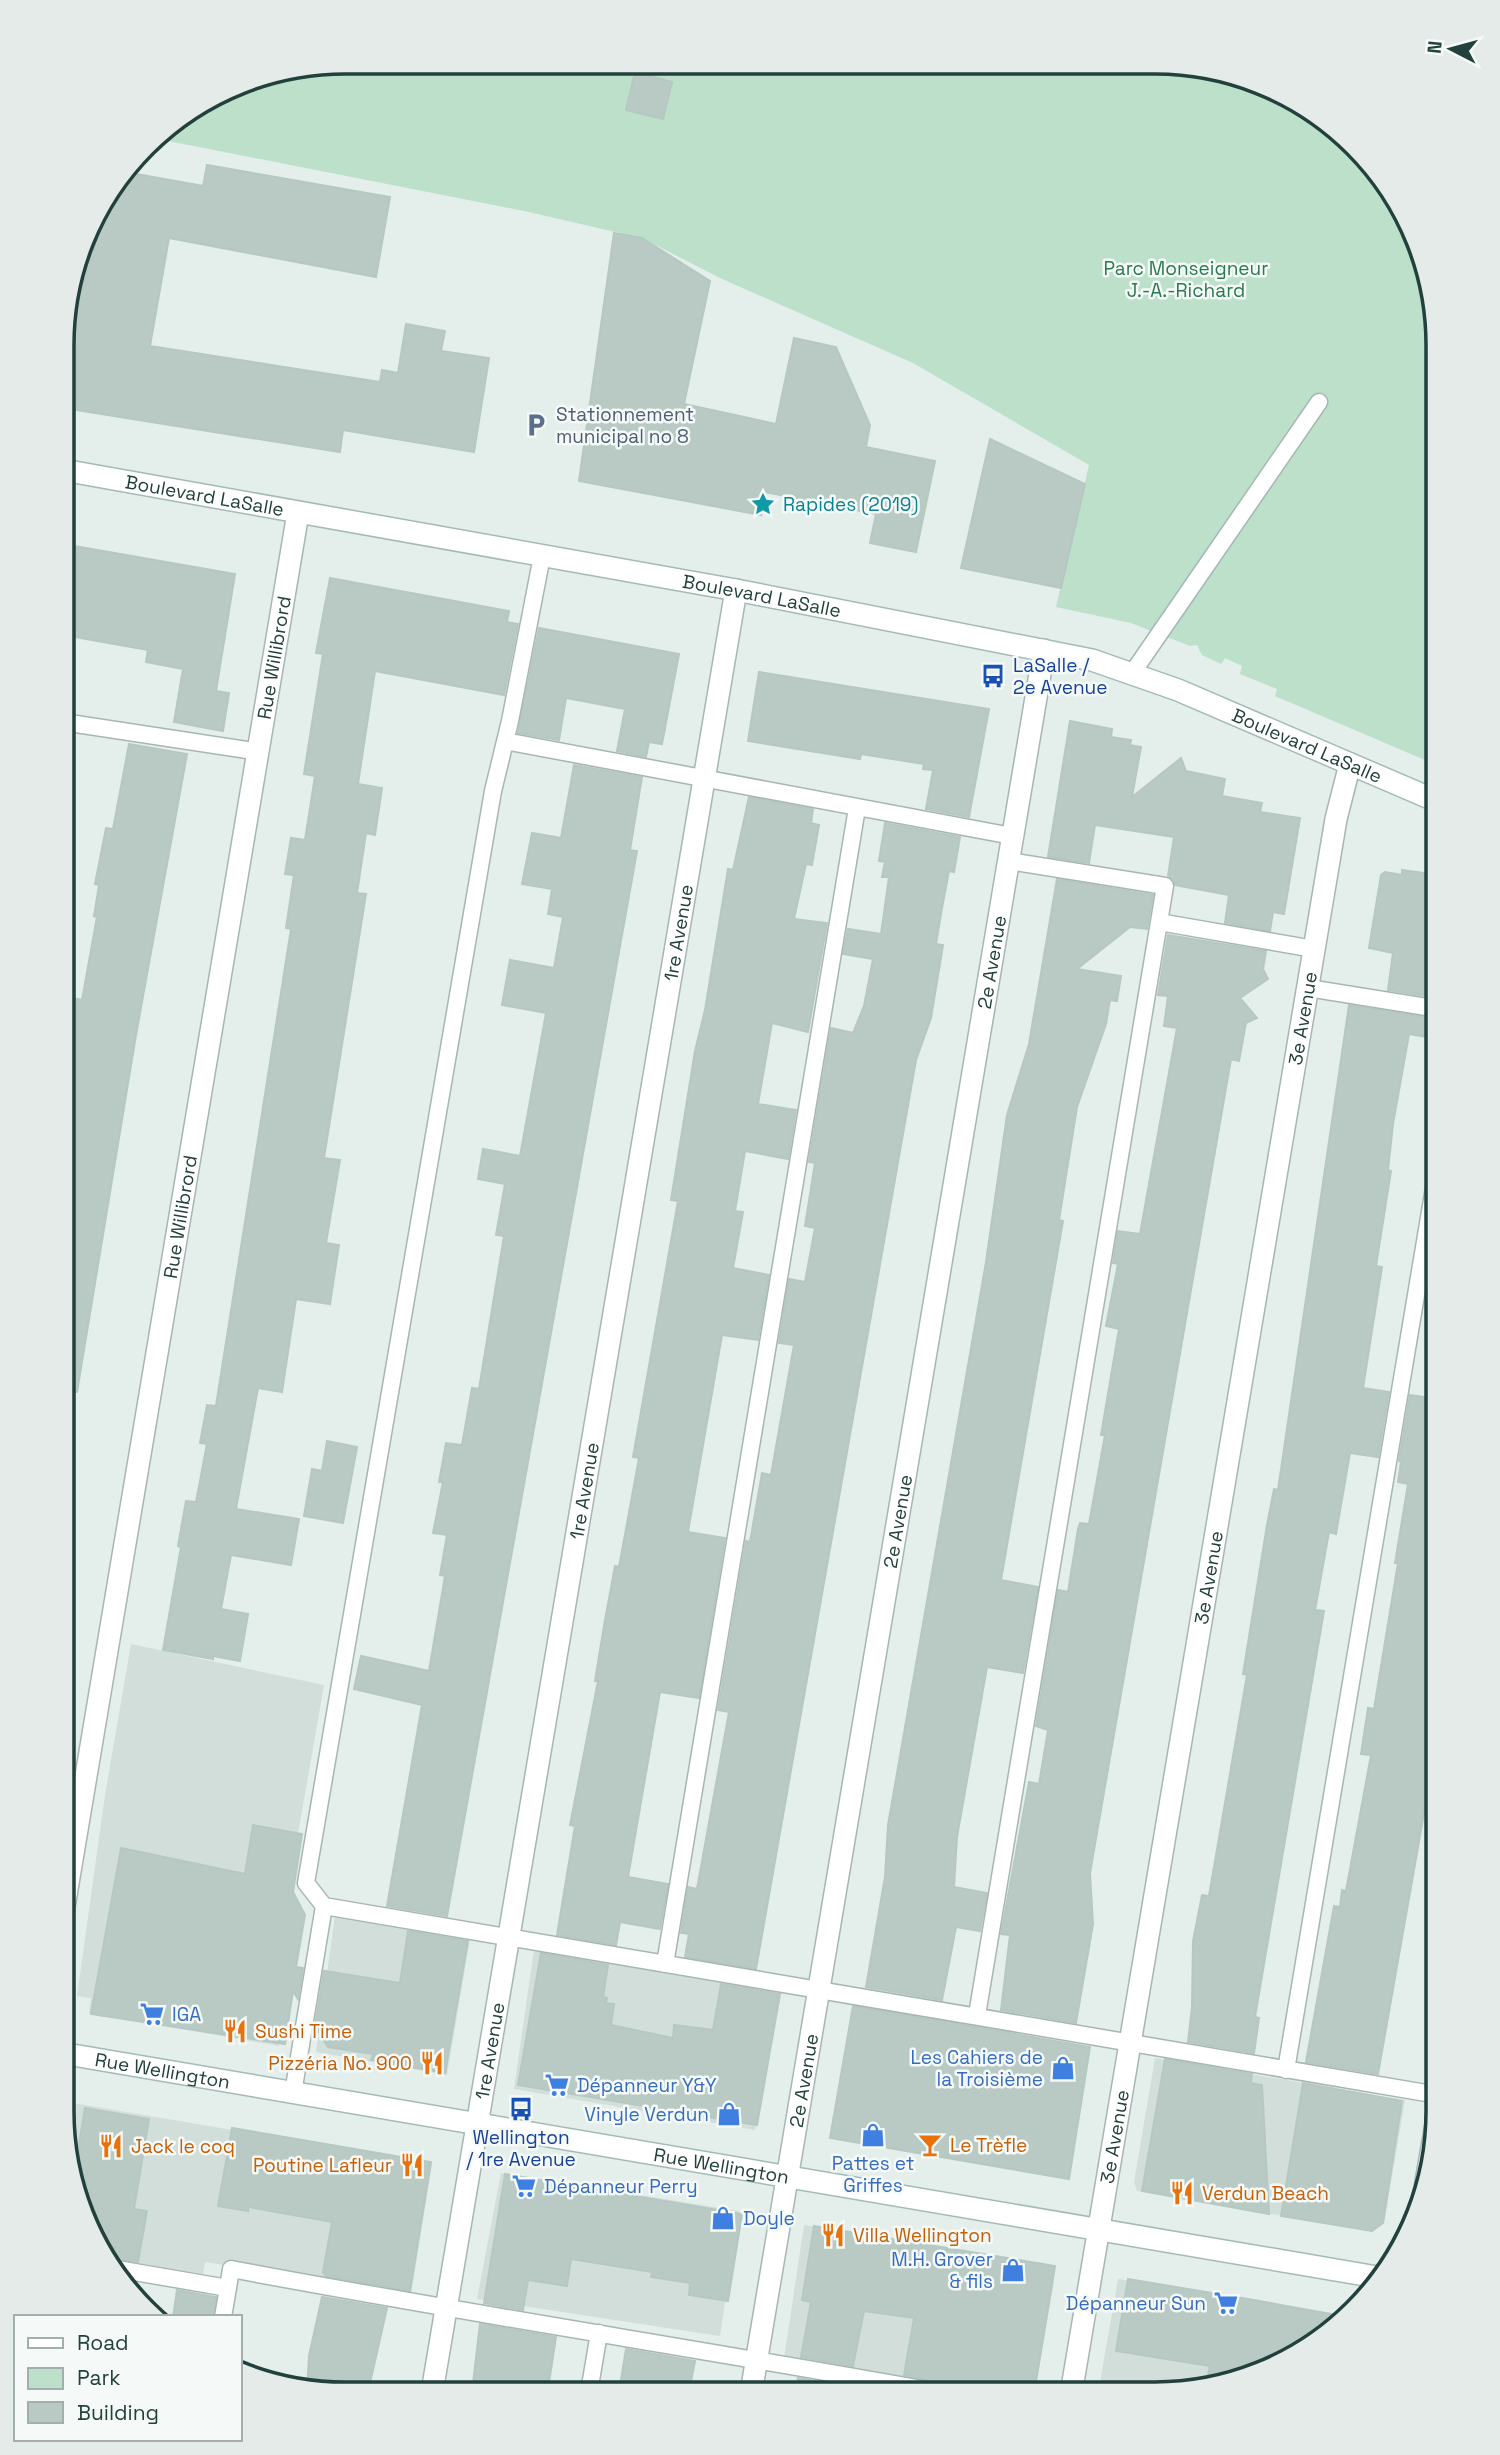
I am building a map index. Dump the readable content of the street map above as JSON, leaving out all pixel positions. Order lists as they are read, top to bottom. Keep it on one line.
{"streets":{"street":["Boulevard LaSalle","Rue Willibrord","1re Avenue","2e Avenue","3e Avenue","Rue Wellington"]},"crossings":[["Boulevard LaSalle","Rue Willibrord"],["Boulevard LaSalle","1re Avenue"],["Boulevard LaSalle","2e Avenue"],["Boulevard LaSalle","3e Avenue"],["1re Avenue","Rue Wellington"],["2e Avenue","Rue Wellington"],["3e Avenue","Rue Wellington"]],"parks":["Parc Monseigneur J.-A.-Richard"],"places":{"parking":["Stationnement municipal no 8"],"place":["Rapides (2019)"],"bus stop":["LaSalle / 2e Avenue","Wellington / 1re Avenue"],"supermarket":["IGA","Dépanneur Y&Y","Dépanneur Perry","Dépanneur Sun"],"restaurant":["Sushi Time","Pizzéria No. 900","Jack le coq","Poutine Lafleur","Verdun Beach","Villa Wellington"],"shop":["Les Cahiers de la Troisième","Vinyle Verdun","Pattes et Griffes","Doyle","M.H. Grover & fils"],"bar":["Le Trèfle"]},"legend":["Road","Park","Building"],"north":"left"}
